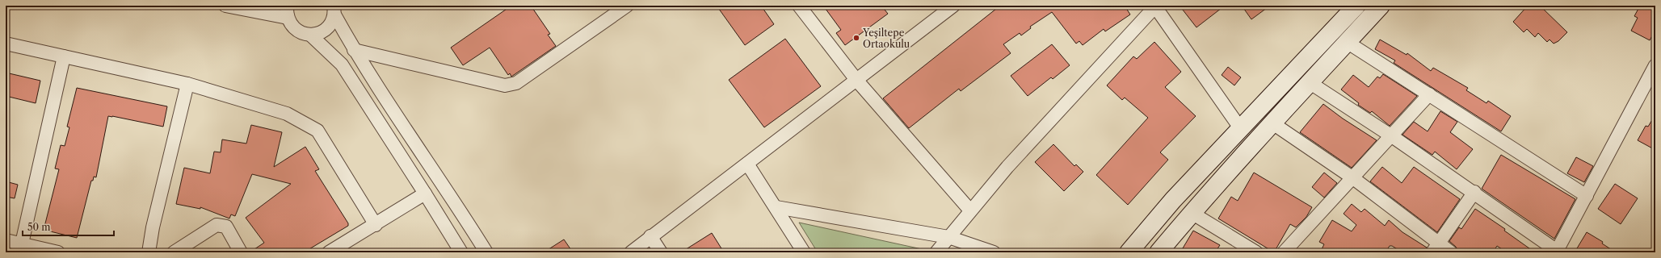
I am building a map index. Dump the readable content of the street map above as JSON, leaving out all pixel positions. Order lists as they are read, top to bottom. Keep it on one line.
{"places":["Yeşiltepe Ortaokulu"],"scale_bar":"50 m"}
